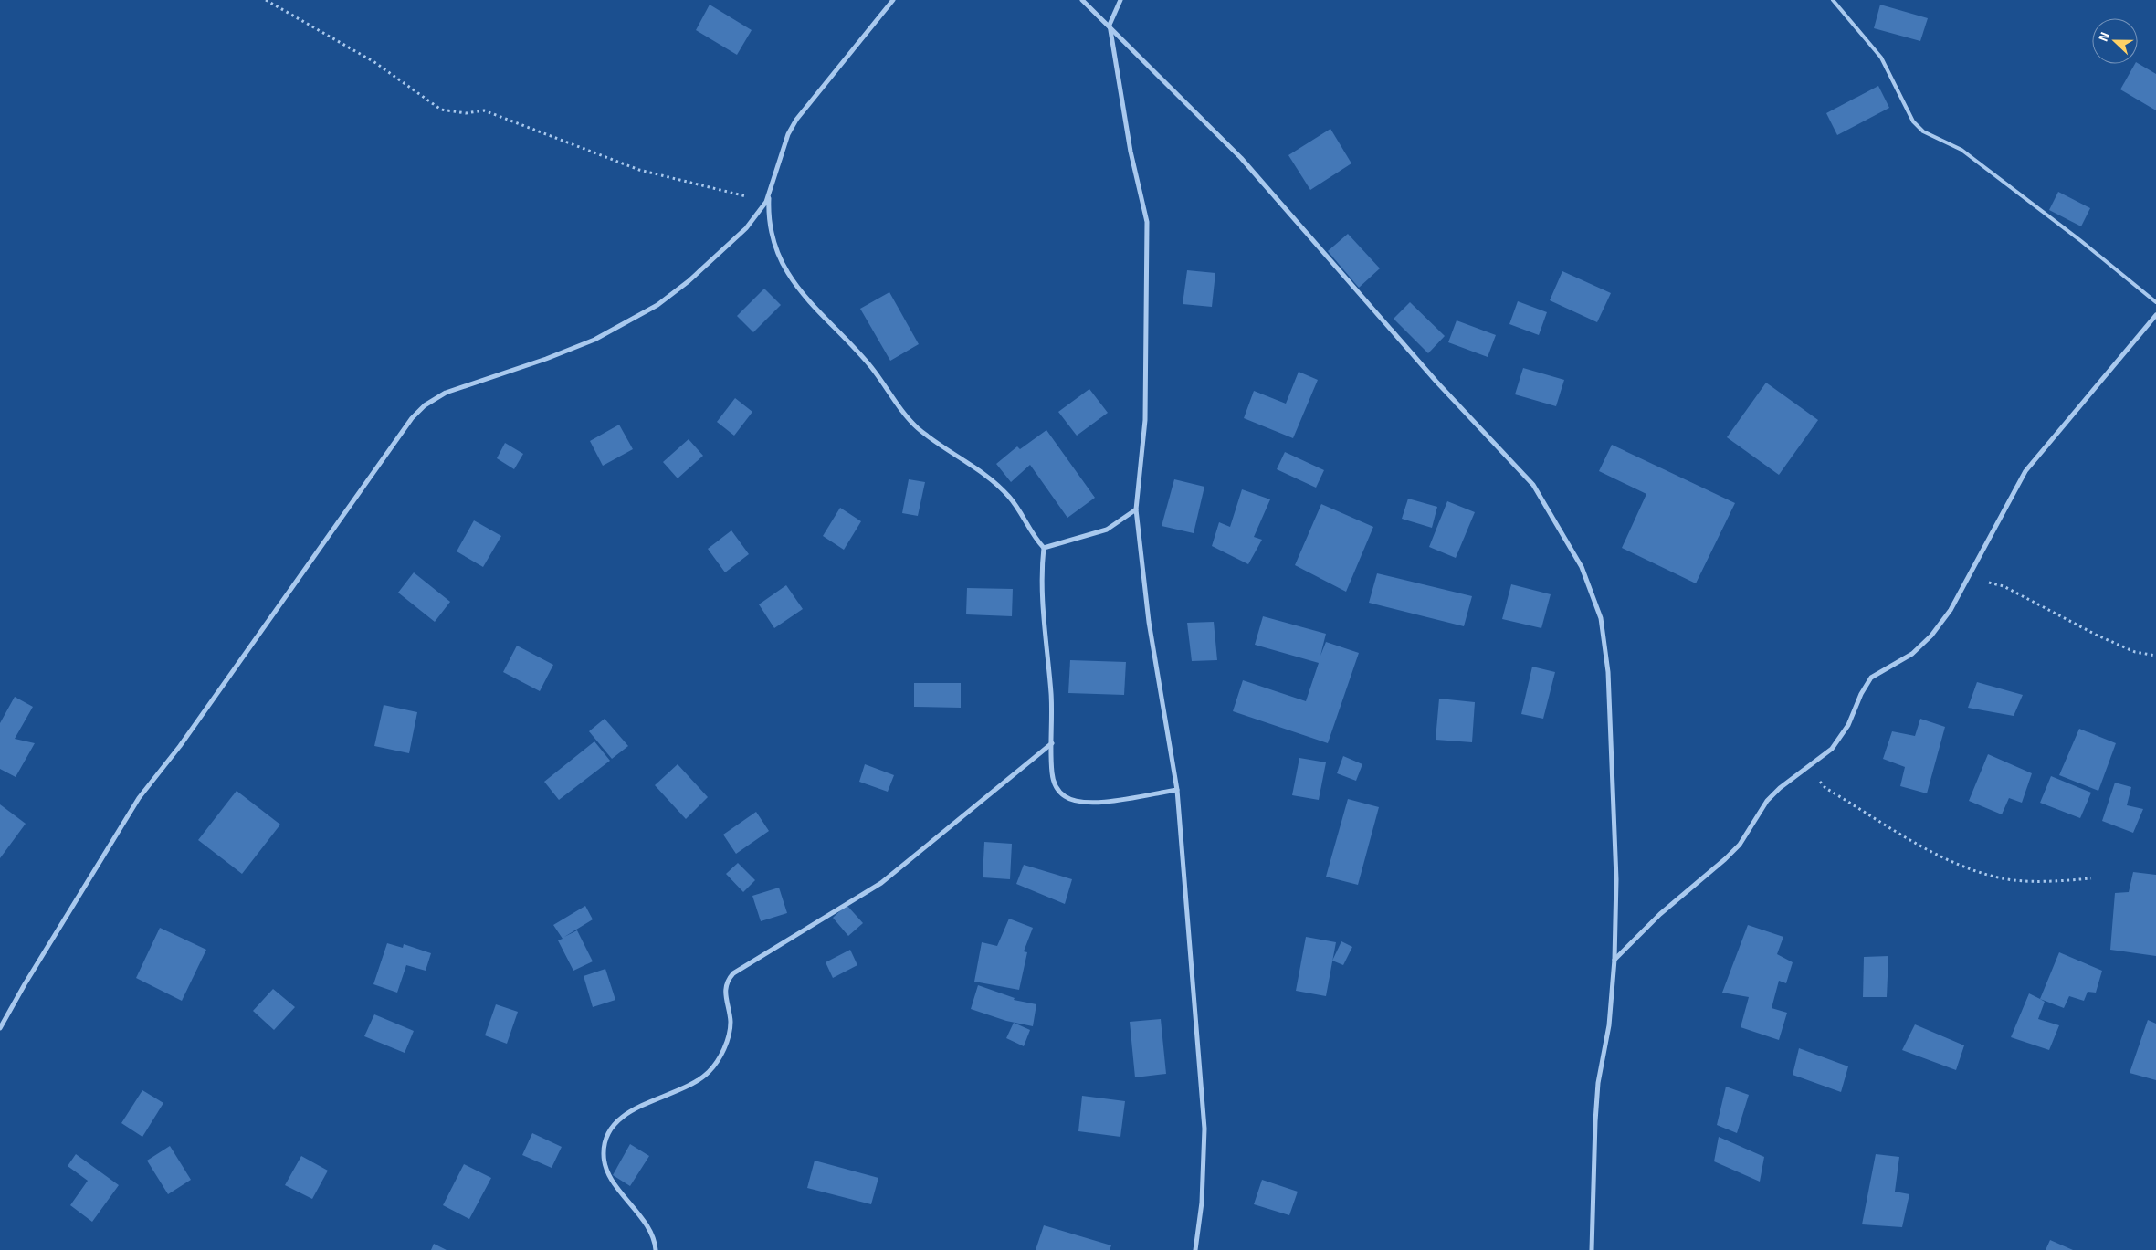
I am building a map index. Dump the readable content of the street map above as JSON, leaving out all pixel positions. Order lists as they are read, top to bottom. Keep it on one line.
{"north":"left"}
